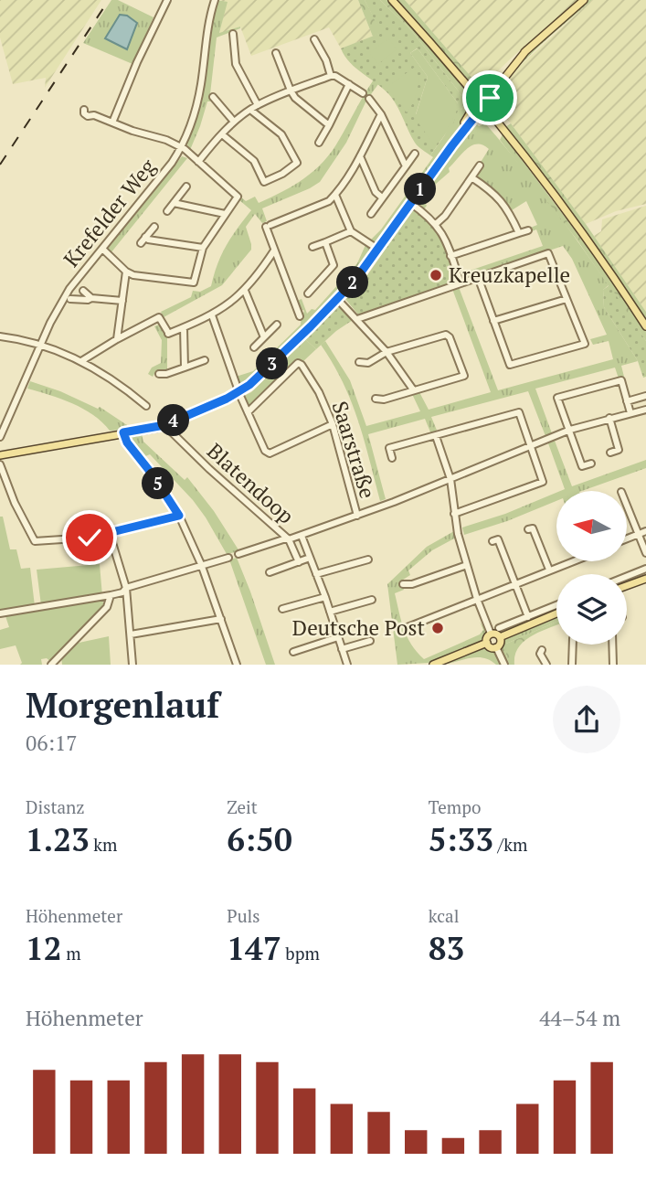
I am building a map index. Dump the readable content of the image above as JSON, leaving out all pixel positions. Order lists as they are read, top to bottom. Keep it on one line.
{"streets":{"street":["Krefelder Weg","Saarstraße","Blatendoop"]},"places":["Kreuzkapelle","Deutsche Post"],"north":"left","page":{"pins":["1","2","3","4","5"],"heading":["Morgenlauf","06:17"],"stats":[["Distanz","1.23 km"],["Zeit","6:50"],["Tempo","5:33 /km"],["Höhenmeter","12 m"],["Puls","147 bpm"],["kcal","83"]],"chart":["Höhenmeter","44–54 m"]}}
